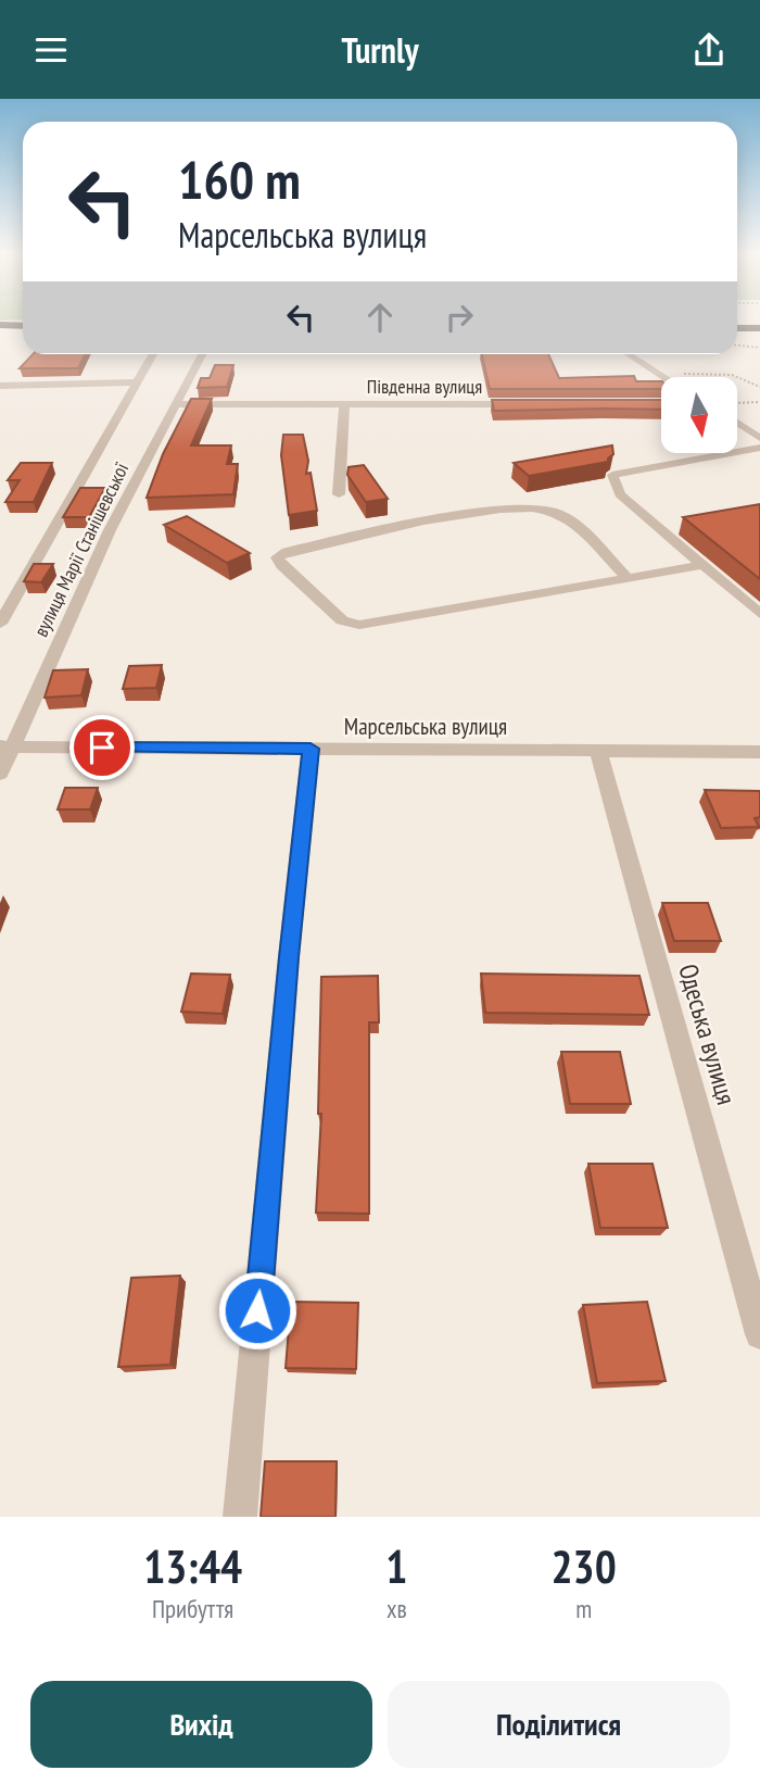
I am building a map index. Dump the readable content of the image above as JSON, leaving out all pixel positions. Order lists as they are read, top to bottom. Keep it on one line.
{"streets":{"street":["Південна вулиця","вулиця Марії Станішевської","Марсельська вулиця","Одеська вулиця"]},"crossings":[["Південна вулиця","вулиця Марії Станішевської"],["вулиця Марії Станішевської","Марсельська вулиця"],["Марсельська вулиця","Одеська вулиця"]],"north":"bottom","page":{"header":"Turnly","turn":["160 m","Марсельська вулиця"],"eta":["13:44","Прибуття","1","хв","230","m"],"buttons":["Вихід","Поділитися"]}}
